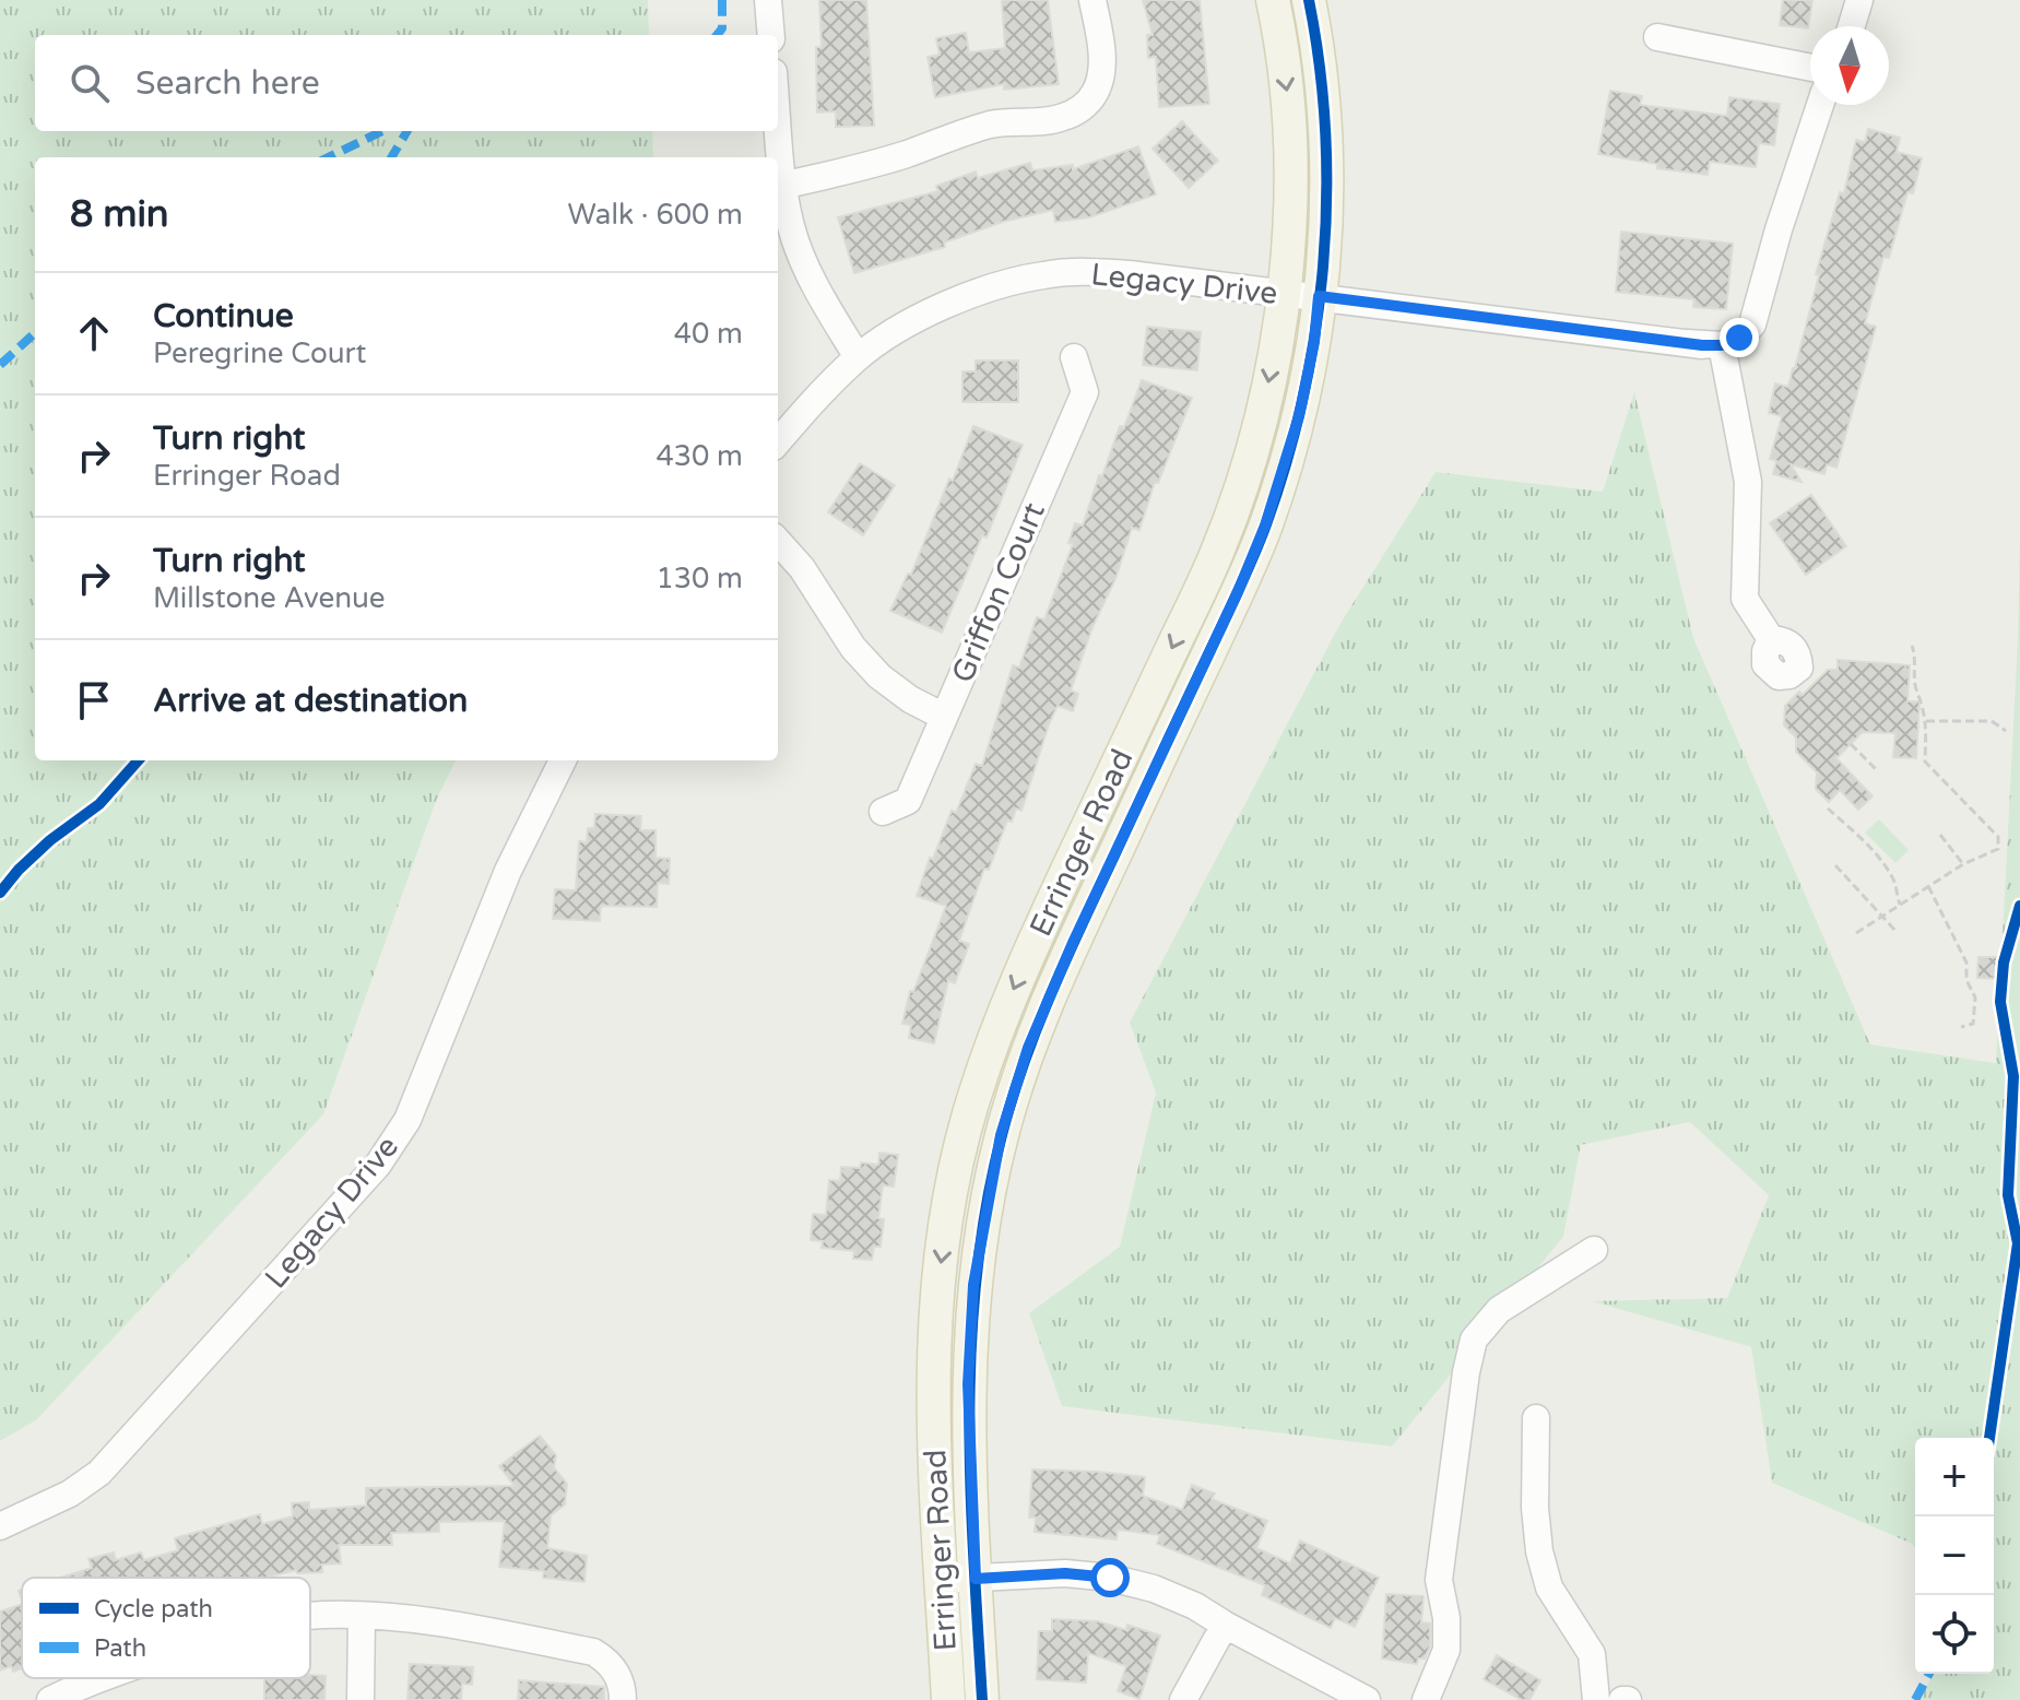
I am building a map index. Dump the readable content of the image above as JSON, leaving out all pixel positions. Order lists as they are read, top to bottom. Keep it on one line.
{"streets":{"main road":["Erringer Road"],"street":["Legacy Drive","Griffon Court"]},"crossings":[["Legacy Drive","Erringer Road"]],"legend":["Cycle path","Path"],"north":"bottom","page":{"search":"Search here","heading":["8 min","Walk · 600 m"],"list":[["Continue","Peregrine Court","40 m"],["Turn right","Erringer Road","430 m"],["Turn right","Millstone Avenue","130 m"],"Arrive at destination"],"map_buttons":["+","−"]}}
